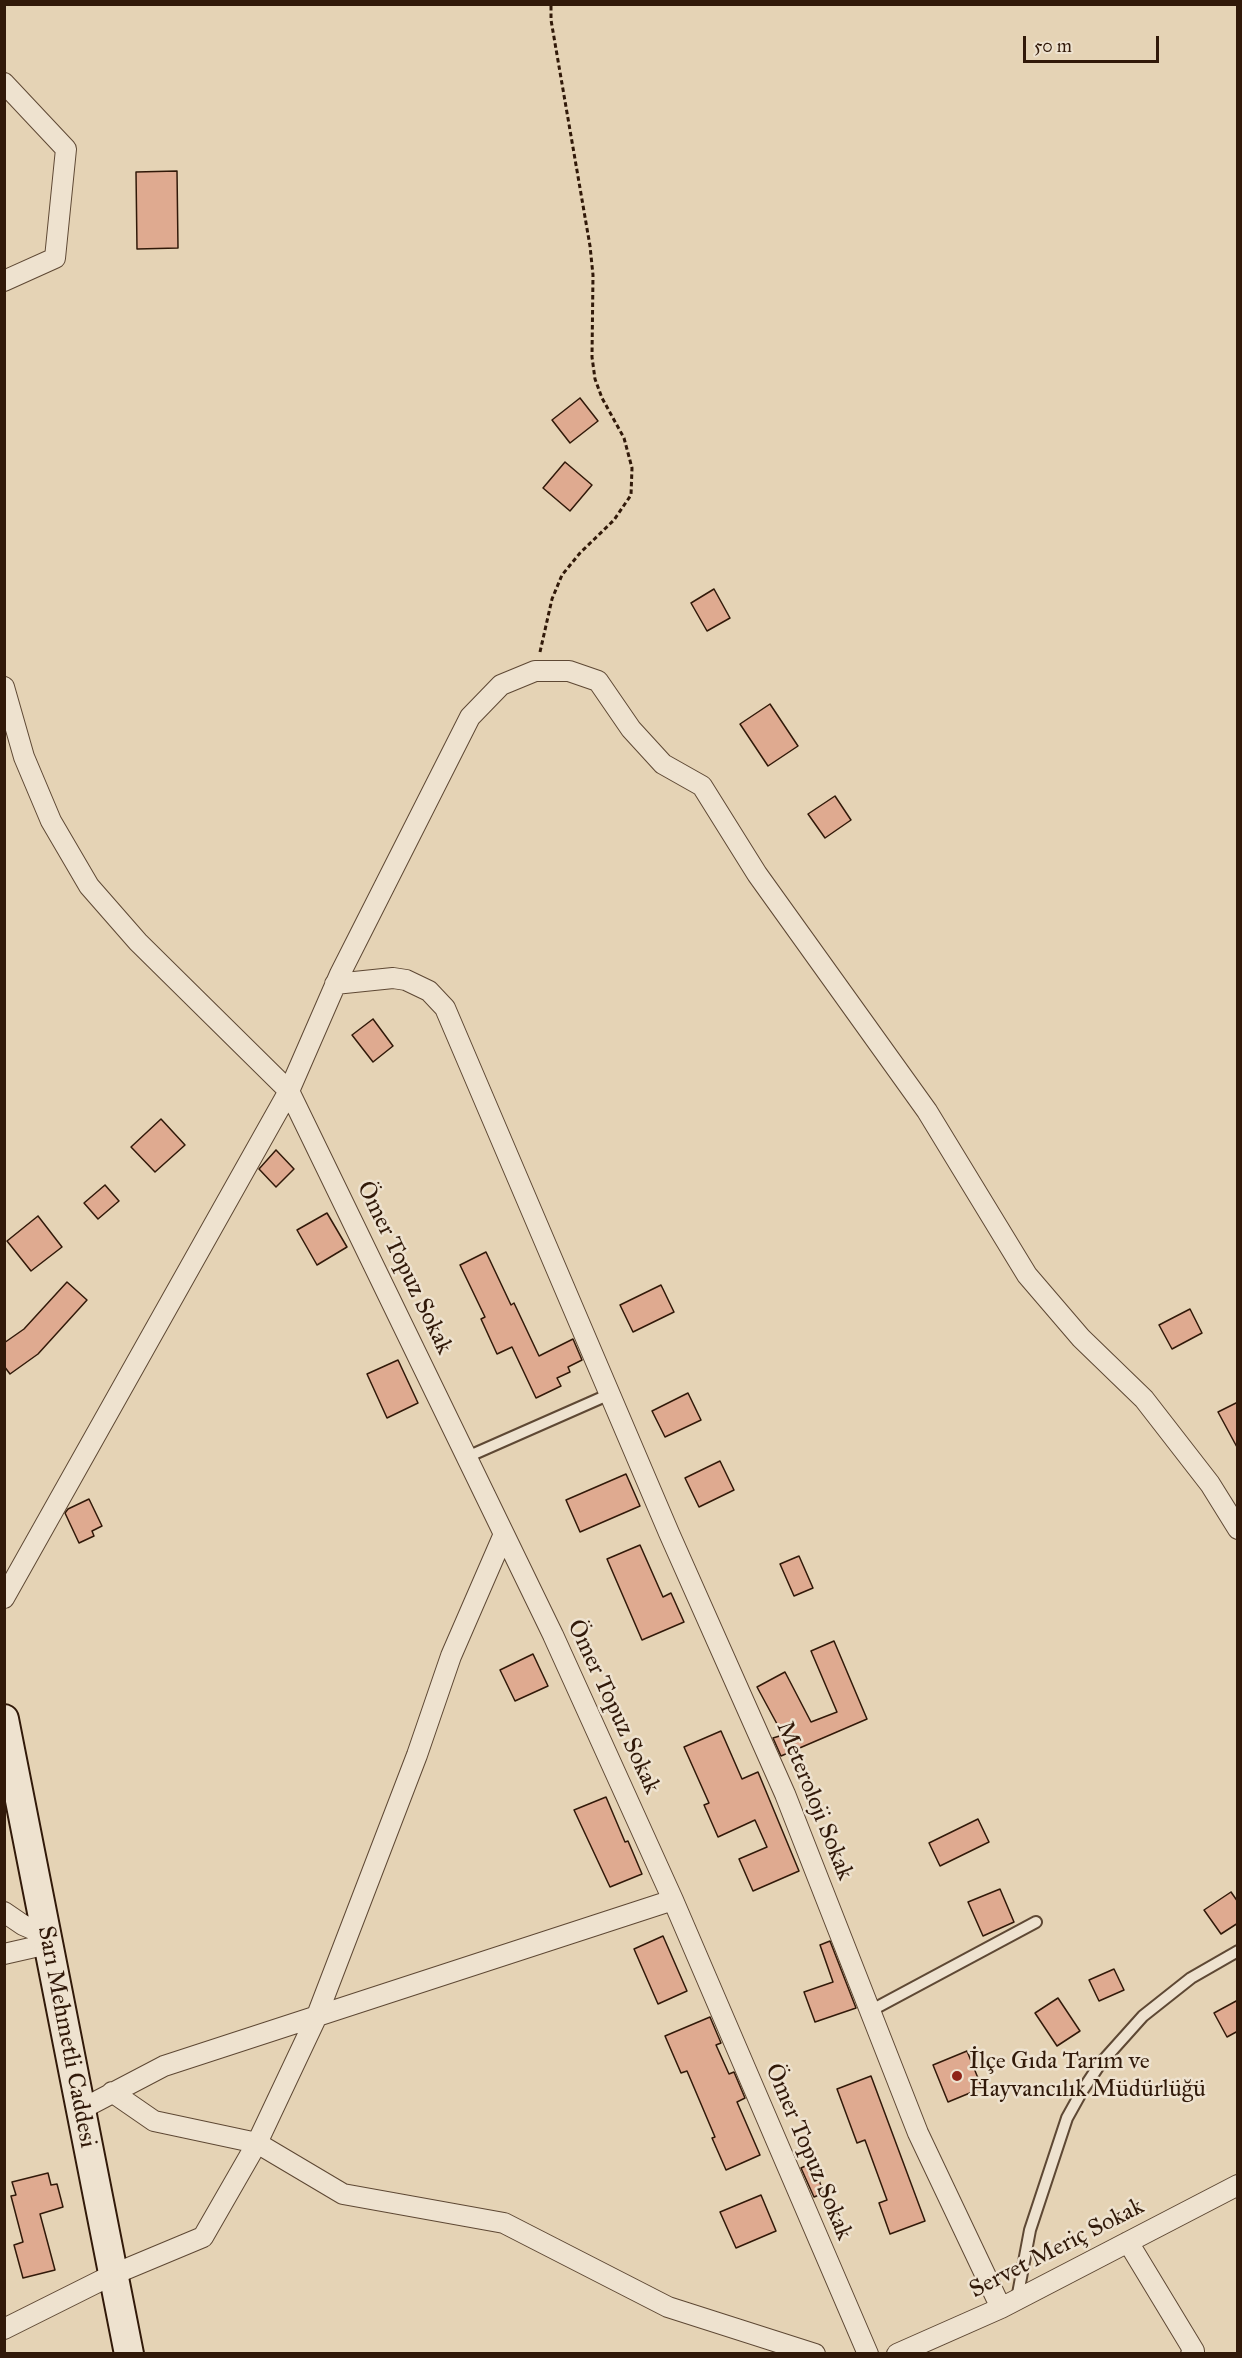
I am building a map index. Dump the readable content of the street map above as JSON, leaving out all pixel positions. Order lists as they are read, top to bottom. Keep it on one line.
{"streets":{"street":["Ömer Topuz Sokak","Meteroloji Sokak","Sarı Mehmetli Caddesi","Servet Meriç Sokak"]},"crossings":[["Meteroloji Sokak","Servet Meriç Sokak"]],"places":["İlçe Gıda Tarım ve Hayvancılık Müdürlüğü"],"scale_bar":"50 m"}
